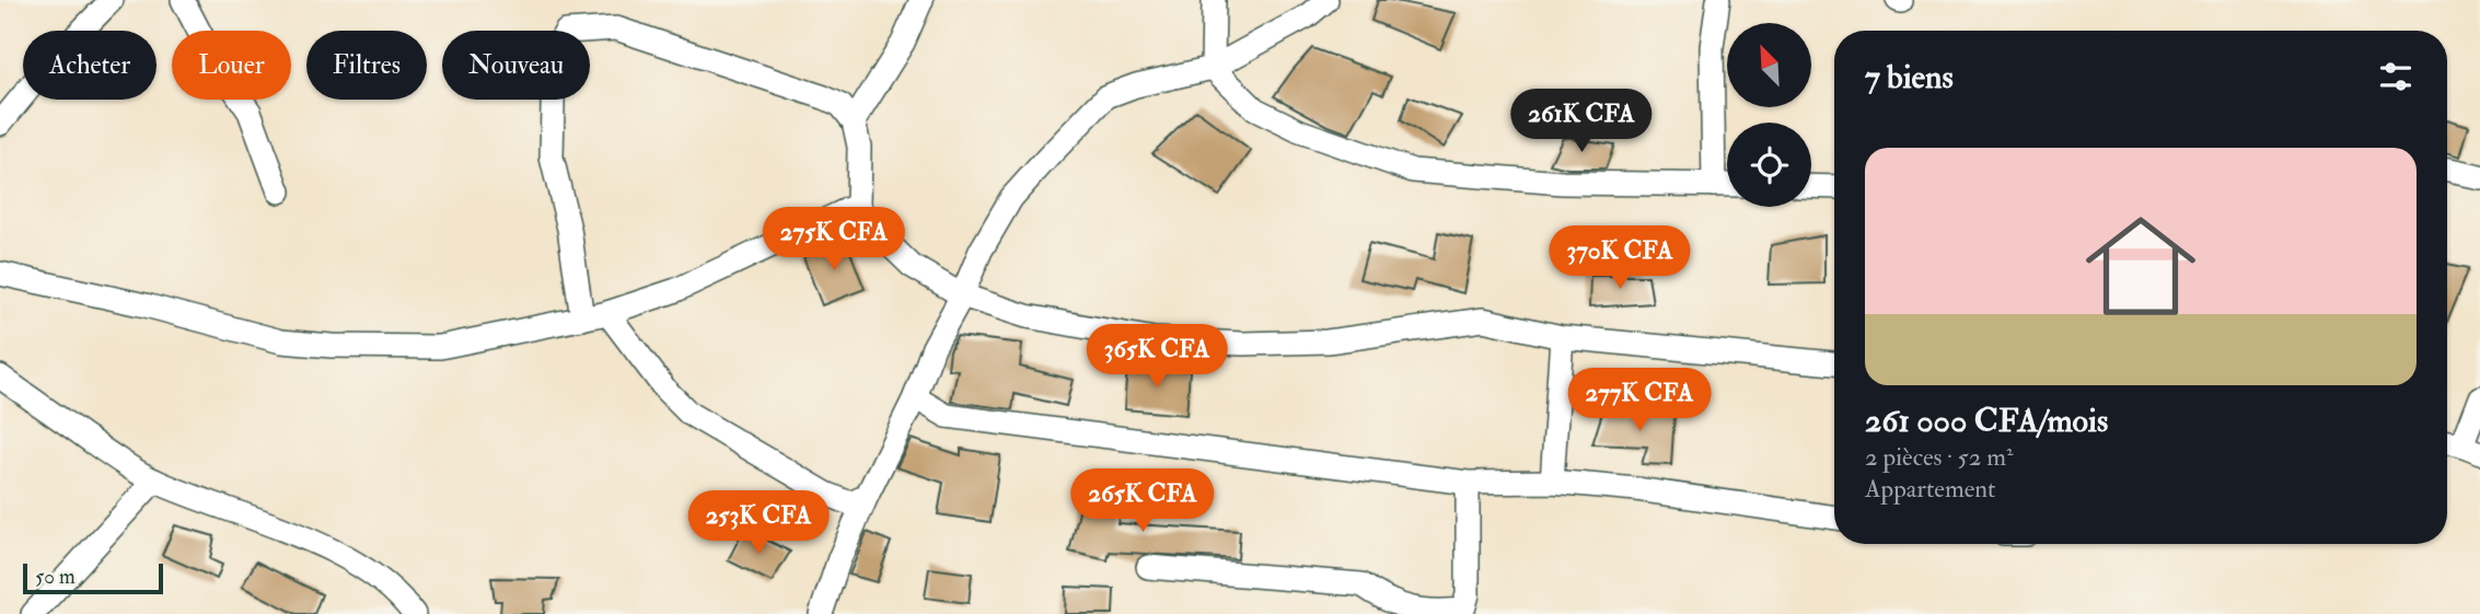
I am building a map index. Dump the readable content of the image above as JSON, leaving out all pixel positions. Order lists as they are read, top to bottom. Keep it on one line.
{"scale_bar":"50 m","north":"top left","page":{"chip":["Acheter","Louer","Filtres","Nouveau"],"heading":"7 biens","price":["261K CFA","275K CFA","370K CFA","365K CFA","277K CFA","265K CFA","253K CFA"],"list":[{"name":"261 000 CFA/mois","note":"2 pièces · 52 m² · Appartement"}],"scale":"50 m"}}
